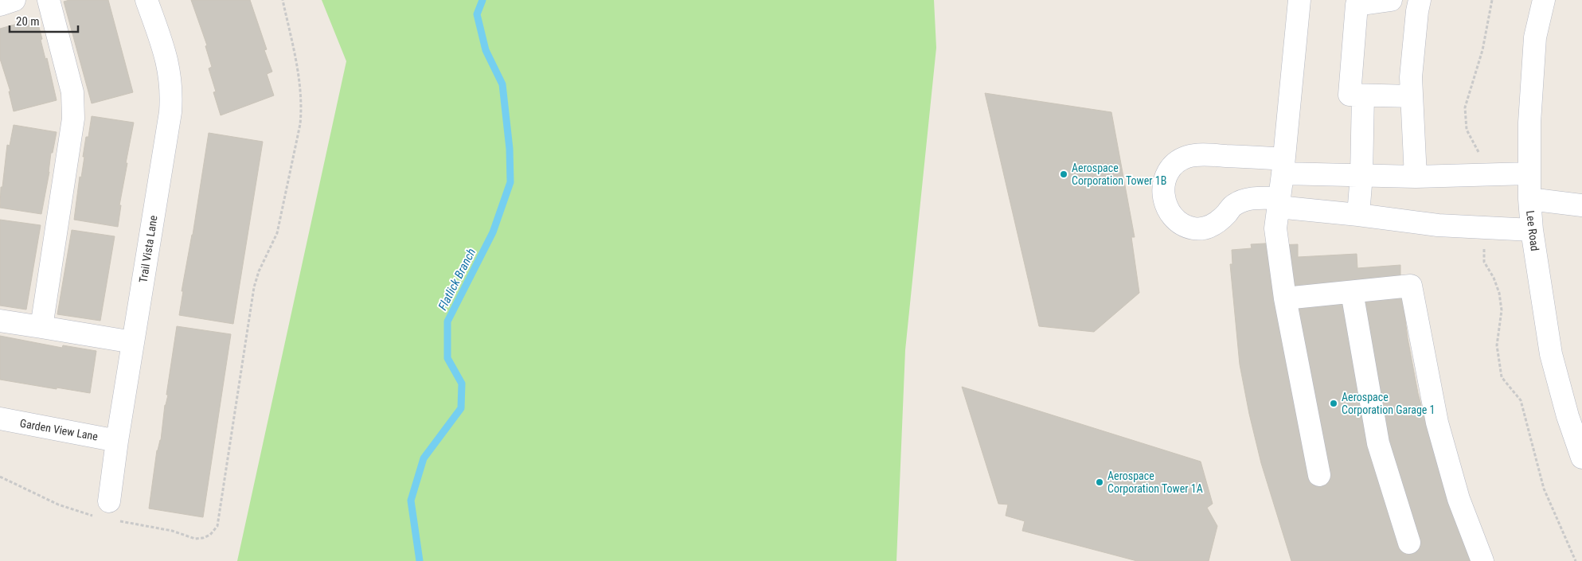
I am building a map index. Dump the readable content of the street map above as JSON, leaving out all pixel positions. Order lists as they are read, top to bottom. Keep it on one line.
{"streets":{"street":["Lee Road","Trail Vista Lane","Garden View Lane"]},"crossings":[["Trail Vista Lane","Garden View Lane"]],"water":["Flatlick Branch"],"places":["Aerospace Corporation Tower 1B","Aerospace Corporation Garage 1","Aerospace Corporation Tower 1A"],"scale_bar":"20 m"}
